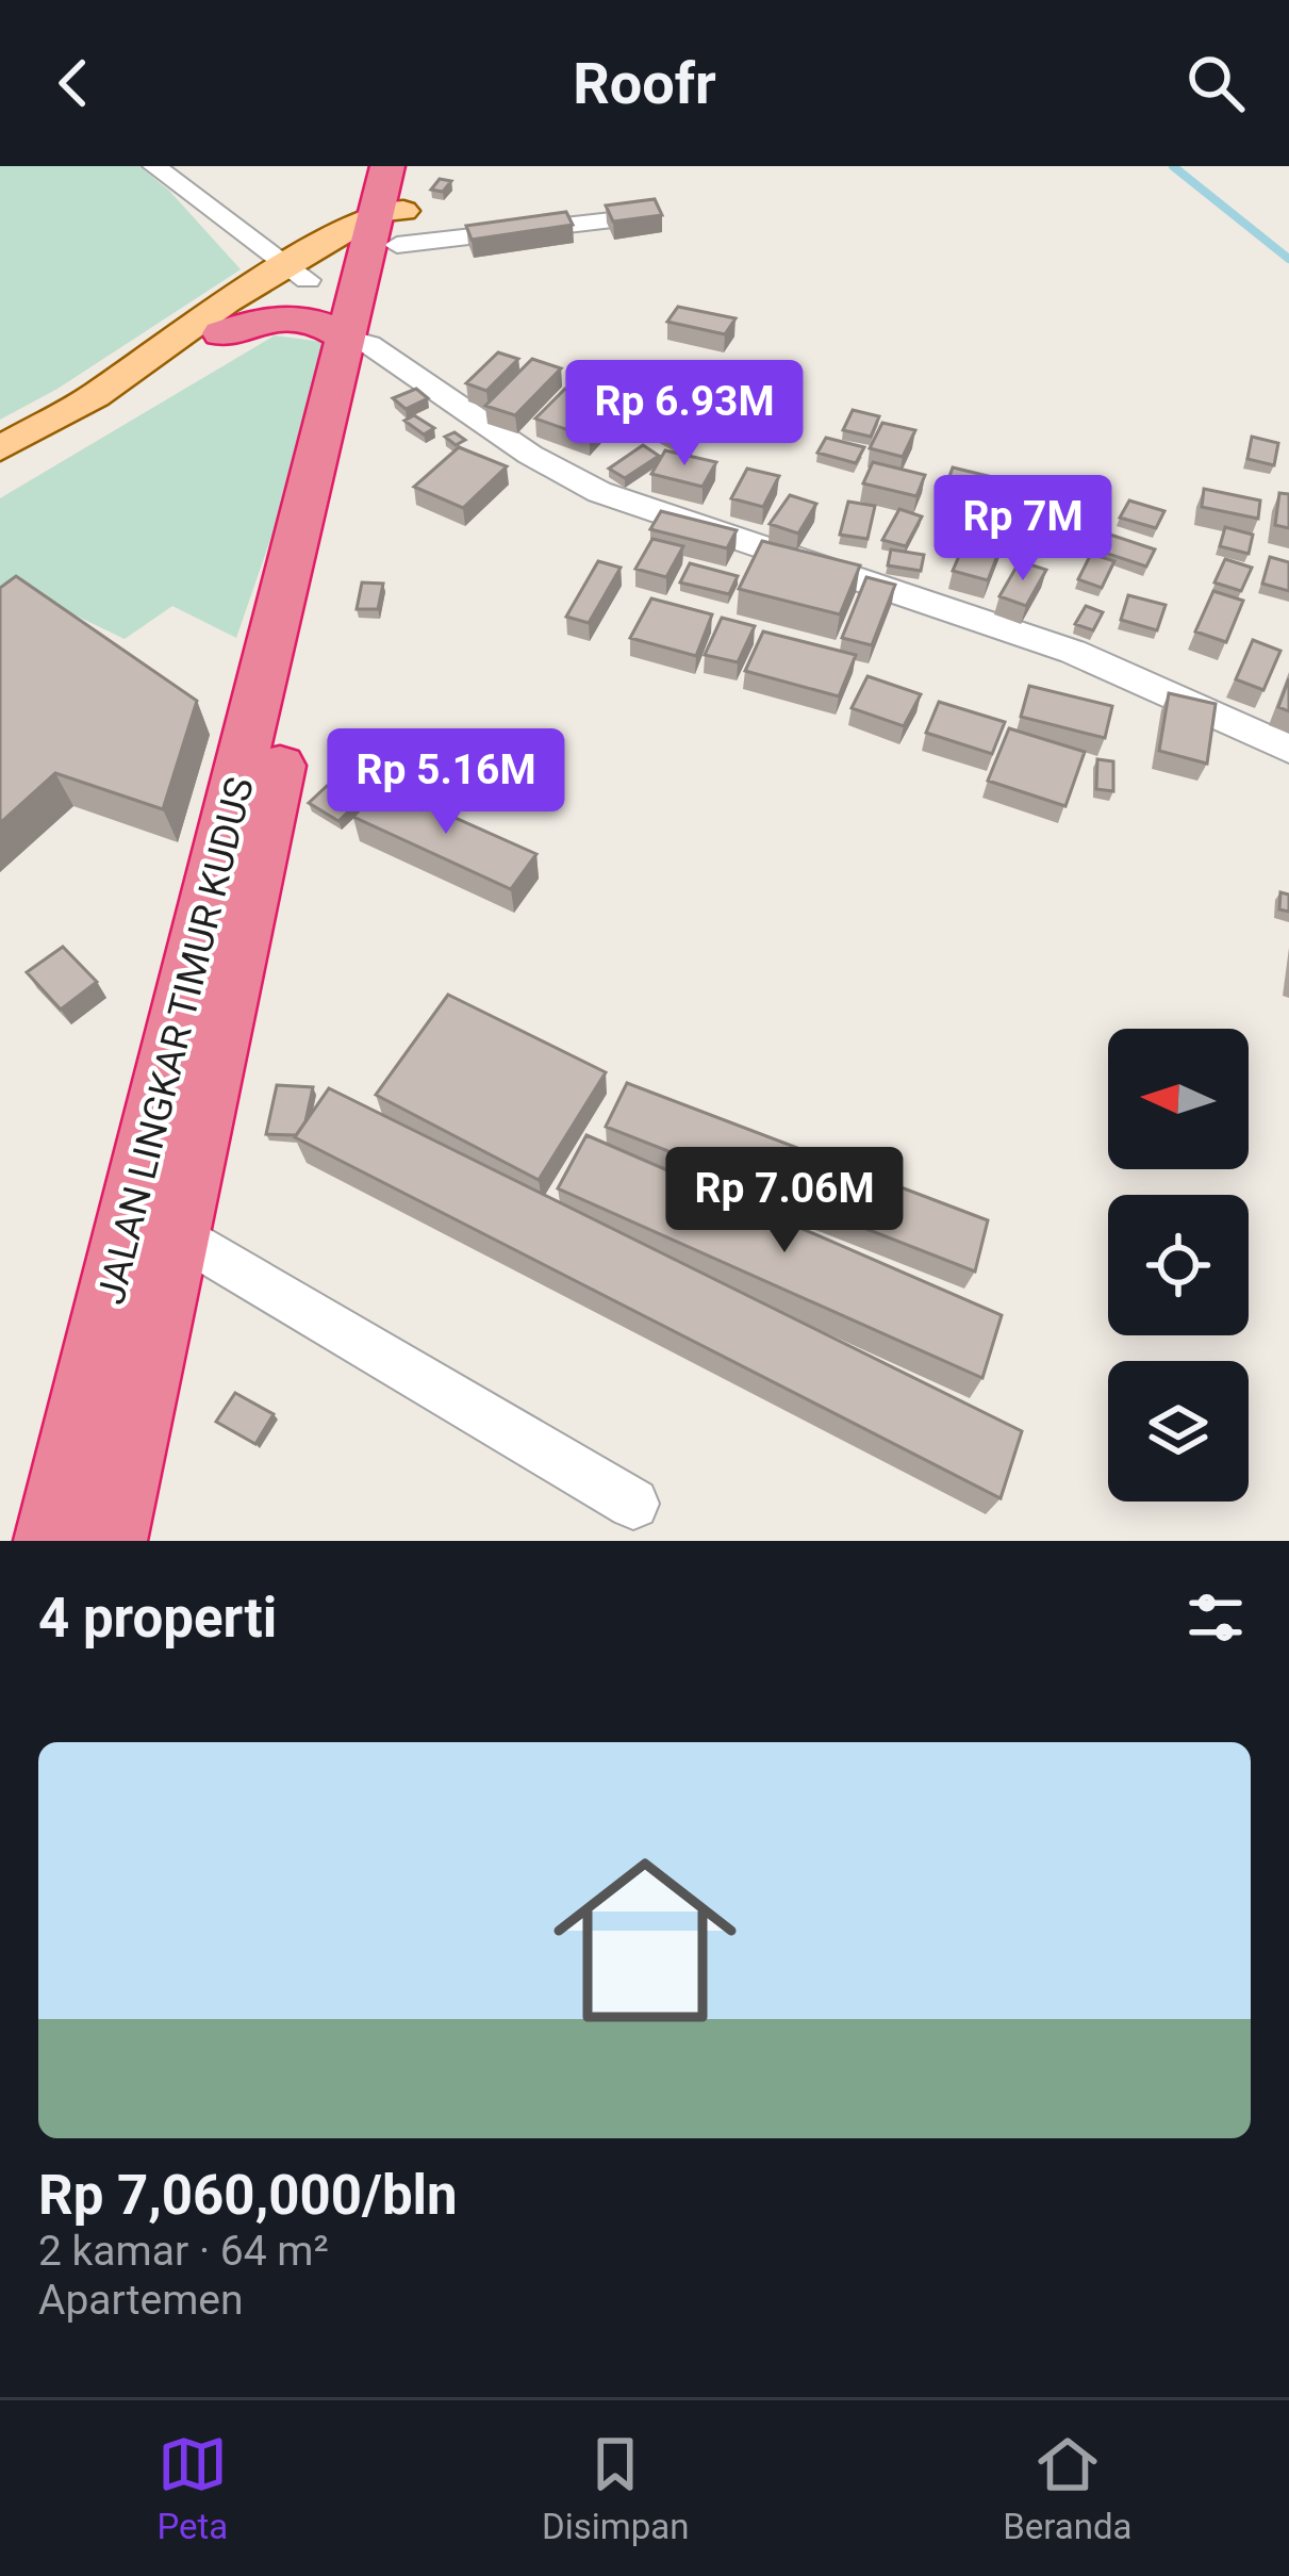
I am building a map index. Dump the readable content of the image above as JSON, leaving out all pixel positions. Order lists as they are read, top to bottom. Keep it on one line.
{"streets":{"highway":["JALAN LINGKAR TIMUR KUDUS"]},"north":"left","page":{"header":"Roofr","price":["Rp 6.93M","Rp 7M","Rp 5.16M","Rp 7.06M"],"heading":"4 properti","list":[{"name":"Rp 7,060,000/bln","note":"2 kamar · 64 m² · Apartemen"}],"tabs":["Peta","Disimpan","Beranda"]}}
